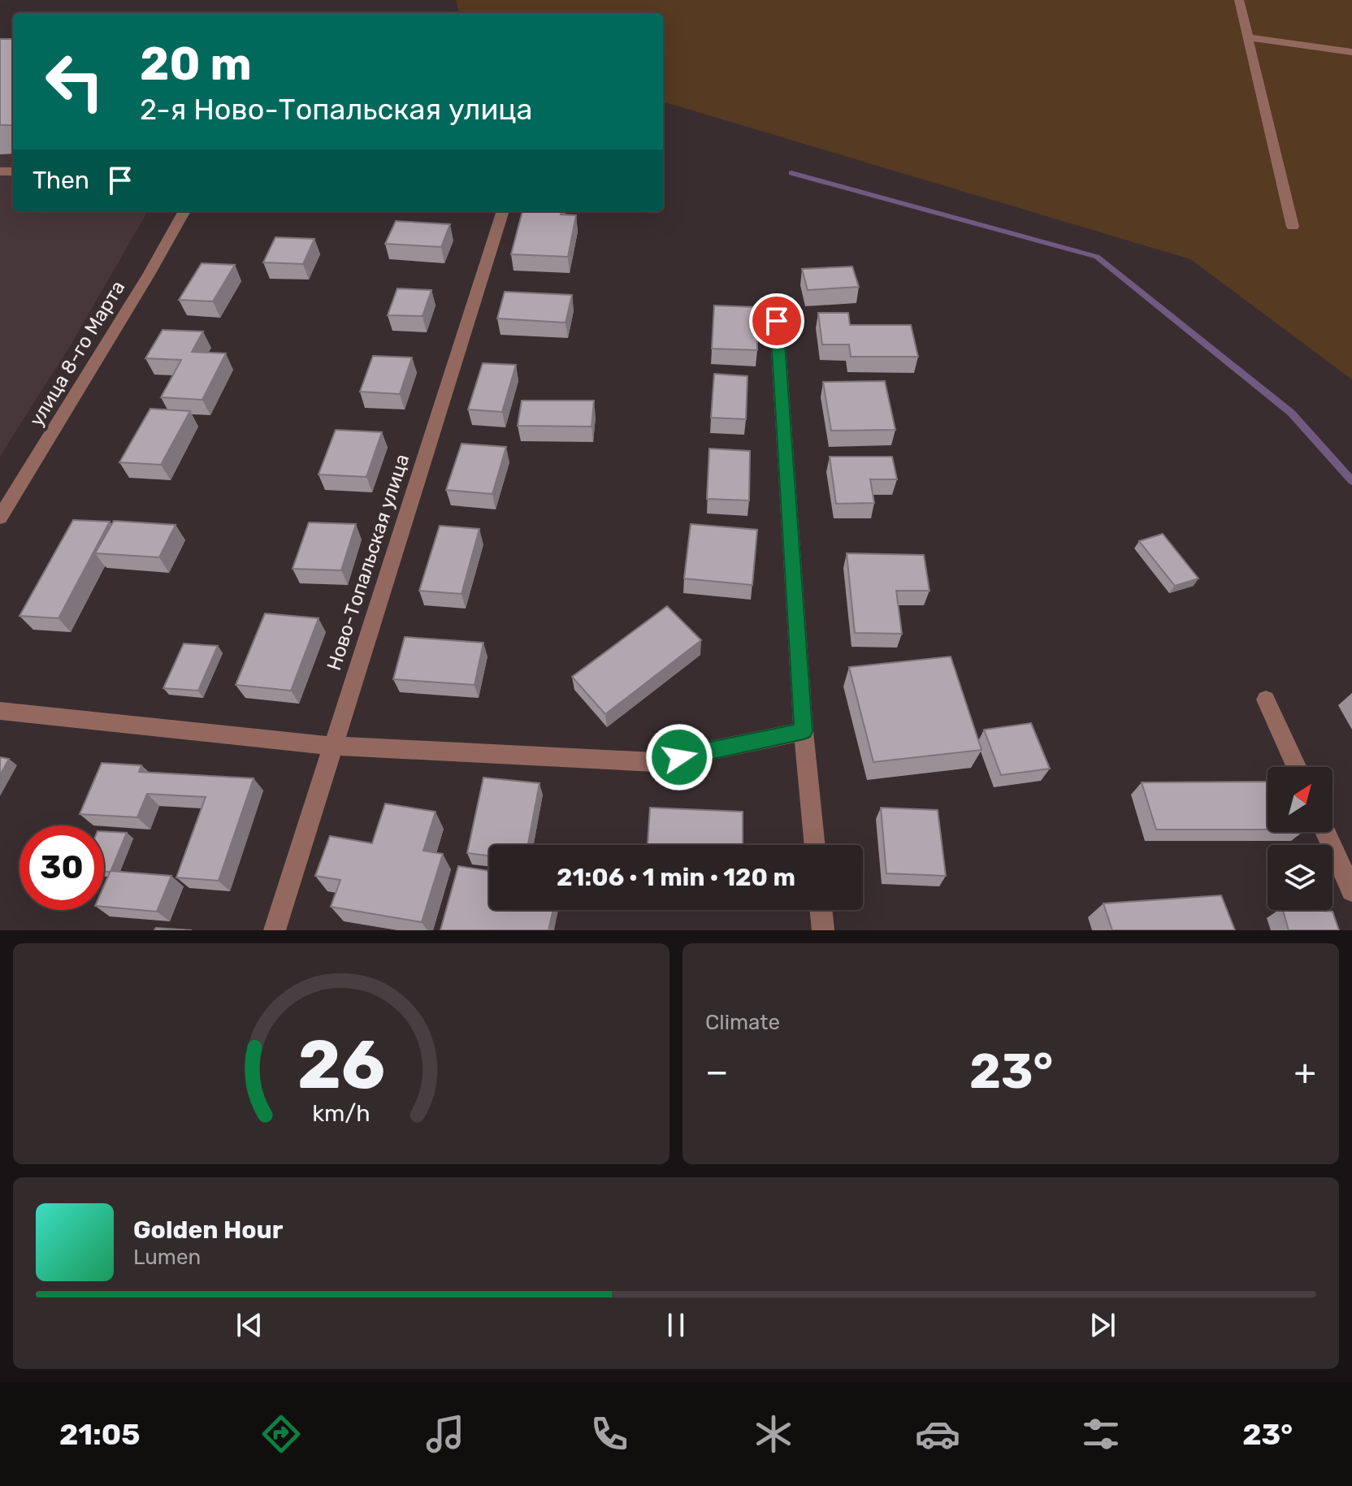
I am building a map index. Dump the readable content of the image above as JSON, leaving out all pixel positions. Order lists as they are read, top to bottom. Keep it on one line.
{"streets":{"street":["улица 8-го Марта","Ново-Топальская улица"]},"north":"top right","page":{"turn":["20 m","2-я Ново-Топальская улица"],"then":"Then","limit":"30","trip":"21:06 · 1 min · 120 m","tile":"Climate","heat":["−","23°","+"],"song":["Golden Hour","Lumen"],"tabs":["21:05","23°"],"gauge":["26","km/h"]}}
